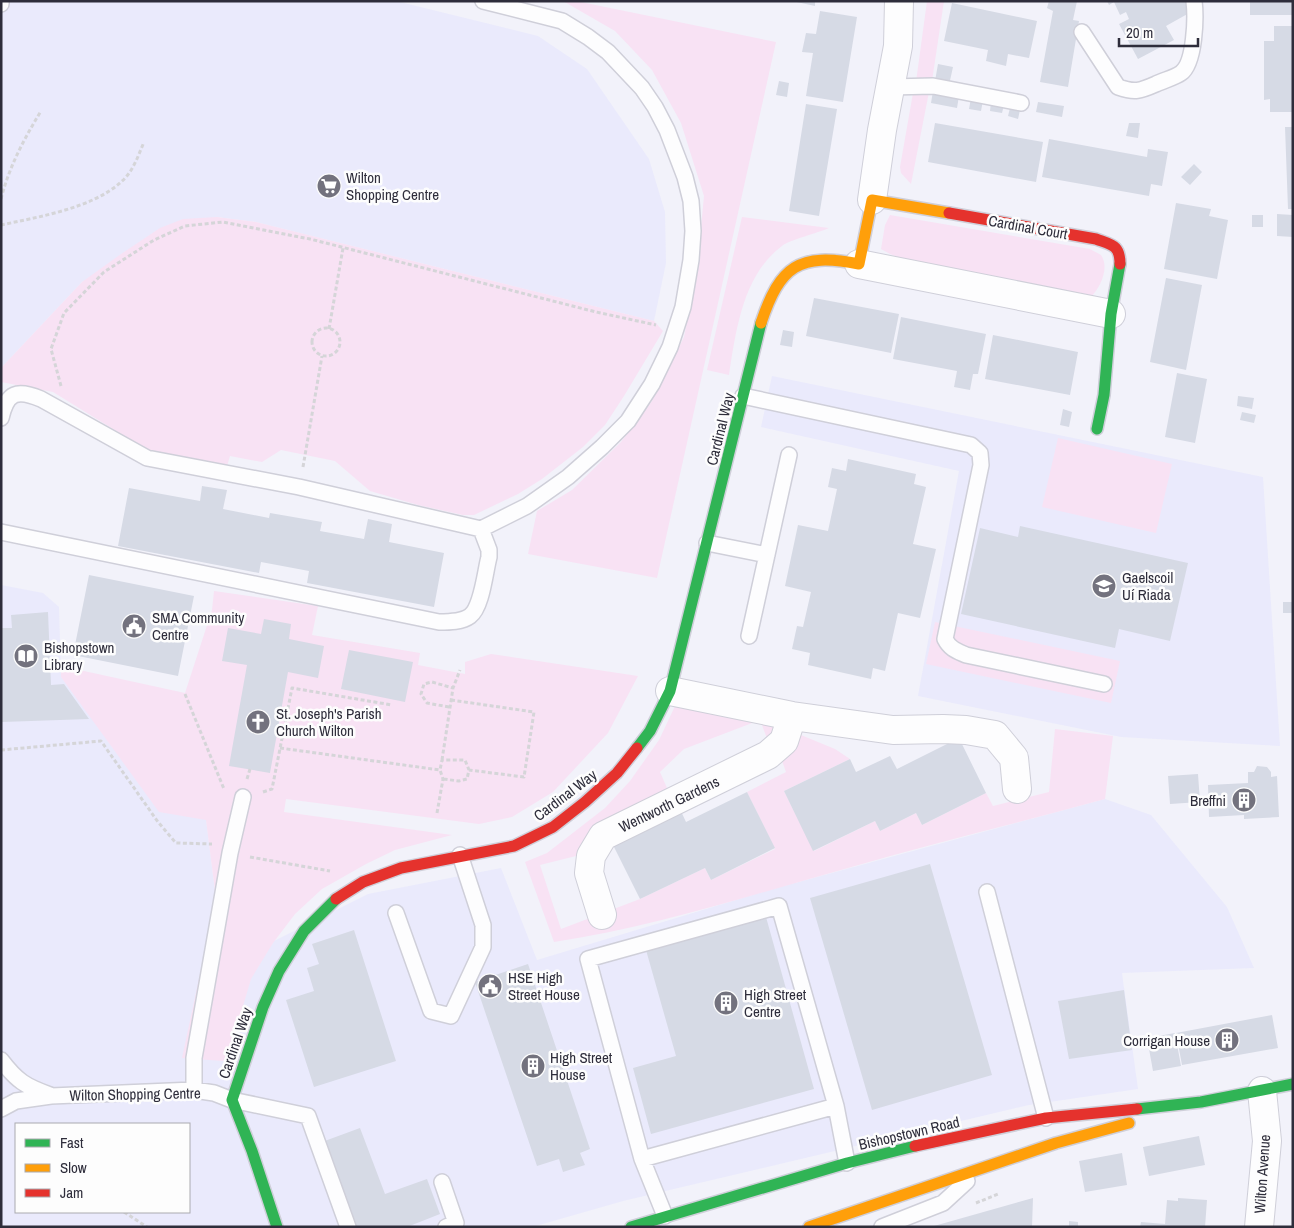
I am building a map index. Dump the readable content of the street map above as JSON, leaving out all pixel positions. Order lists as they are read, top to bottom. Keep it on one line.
{"streets":{"street":["Cardinal Court","Cardinal Way","Wentworth Gardens","Bishopstown Road","Wilton Avenue"],"lane":["Wilton Shopping Centre"]},"crossings":[["Cardinal Way","Wilton Shopping Centre"],["Bishopstown Road","Wilton Avenue"]],"places":{"supermarket":["Wilton Shopping Centre"],"school or university":["Gaelscoil Uí Riada"],"public building":["SMA Community Centre","HSE High Street House"],"library":["Bishopstown Library"],"church":["St. Joseph's Parish Church Wilton"],"building":["Breffni","High Street Centre","Corrigan House","High Street House"]},"legend":["Fast","Slow","Jam"],"scale_bar":"20 m"}
